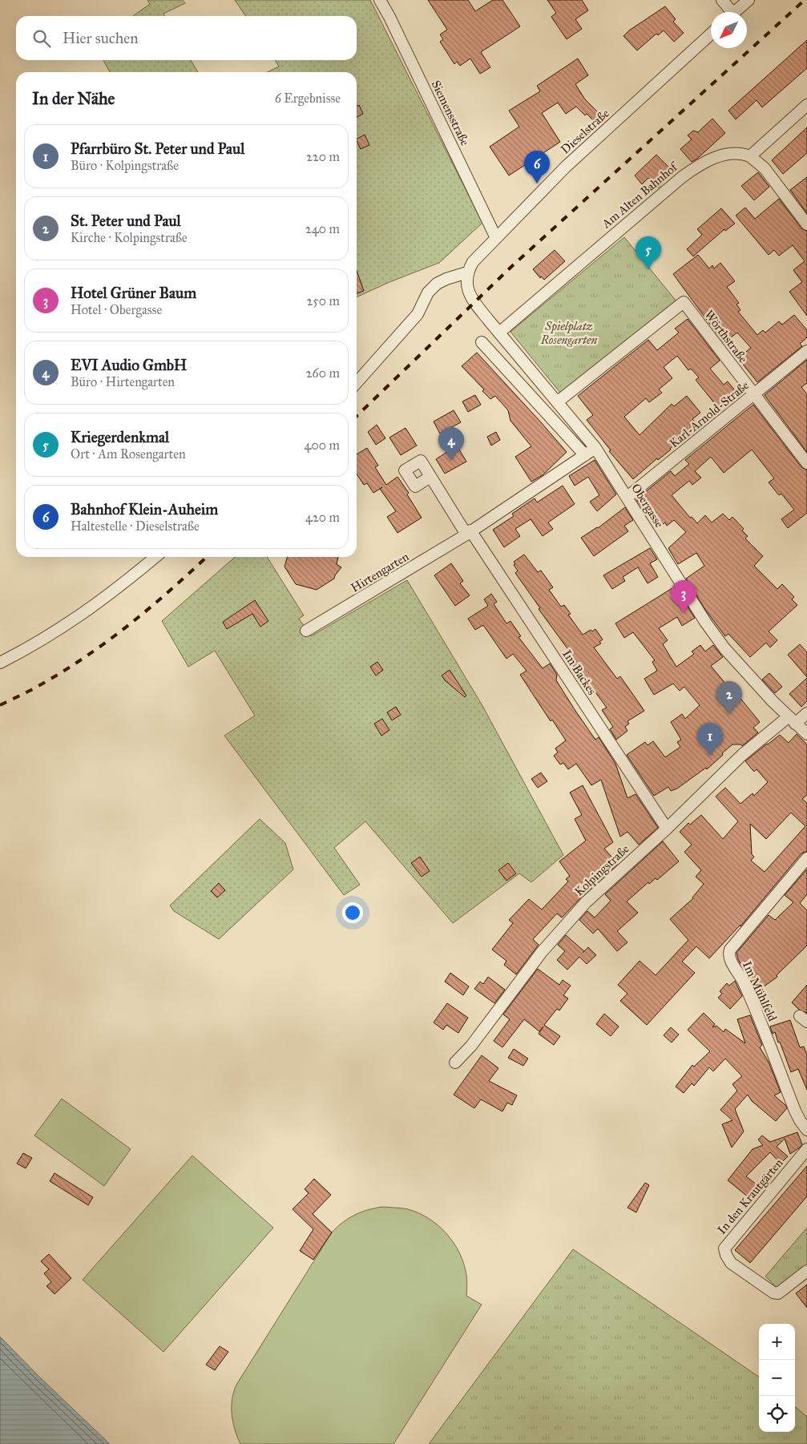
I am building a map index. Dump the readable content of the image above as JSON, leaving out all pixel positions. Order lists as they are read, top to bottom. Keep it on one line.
{"streets":{"street":["Siemensstraße","Dieselstraße","Am Alten Bahnhof","Wörthstraße","Karl-Arnold-Straße","Obergasse","Hirtengarten","Im Backes","Kolpingstraße","Im Mühlfeld","In den Krautgärten"]},"crossings":[["Siemensstraße","Dieselstraße"],["Dieselstraße","Obergasse"],["Am Alten Bahnhof","Obergasse"],["Wörthstraße","Karl-Arnold-Straße"],["Wörthstraße","Obergasse"],["Karl-Arnold-Straße","Obergasse"],["Obergasse","Hirtengarten"],["Obergasse","Kolpingstraße"],["Hirtengarten","Im Backes"],["Im Backes","Kolpingstraße"]],"parks":["Spielplatz Rosengarten"],"north":"bottom left","page":{"search":"Hier suchen","heading":["In der Nähe","6 Ergebnisse"],"list":[{"mark":"1","name":"Pfarrbüro St. Peter und Paul","note":"Büro · Kolpingstraße","value":"220 m"},{"mark":"2","name":"St. Peter und Paul","note":"Kirche · Kolpingstraße","value":"240 m"},{"mark":"3","name":"Hotel Grüner Baum","note":"Hotel · Obergasse","value":"250 m"},{"mark":"4","name":"EVI Audio GmbH","note":"Büro · Hirtengarten","value":"260 m"},{"mark":"5","name":"Kriegerdenkmal","note":"Ort · Am Rosengarten","value":"400 m"},{"mark":"6","name":"Bahnhof Klein-Auheim","note":"Haltestelle · Dieselstraße","value":"420 m"}],"pins":["6","5","4","3","2","1"],"map_buttons":["+","−"]}}
